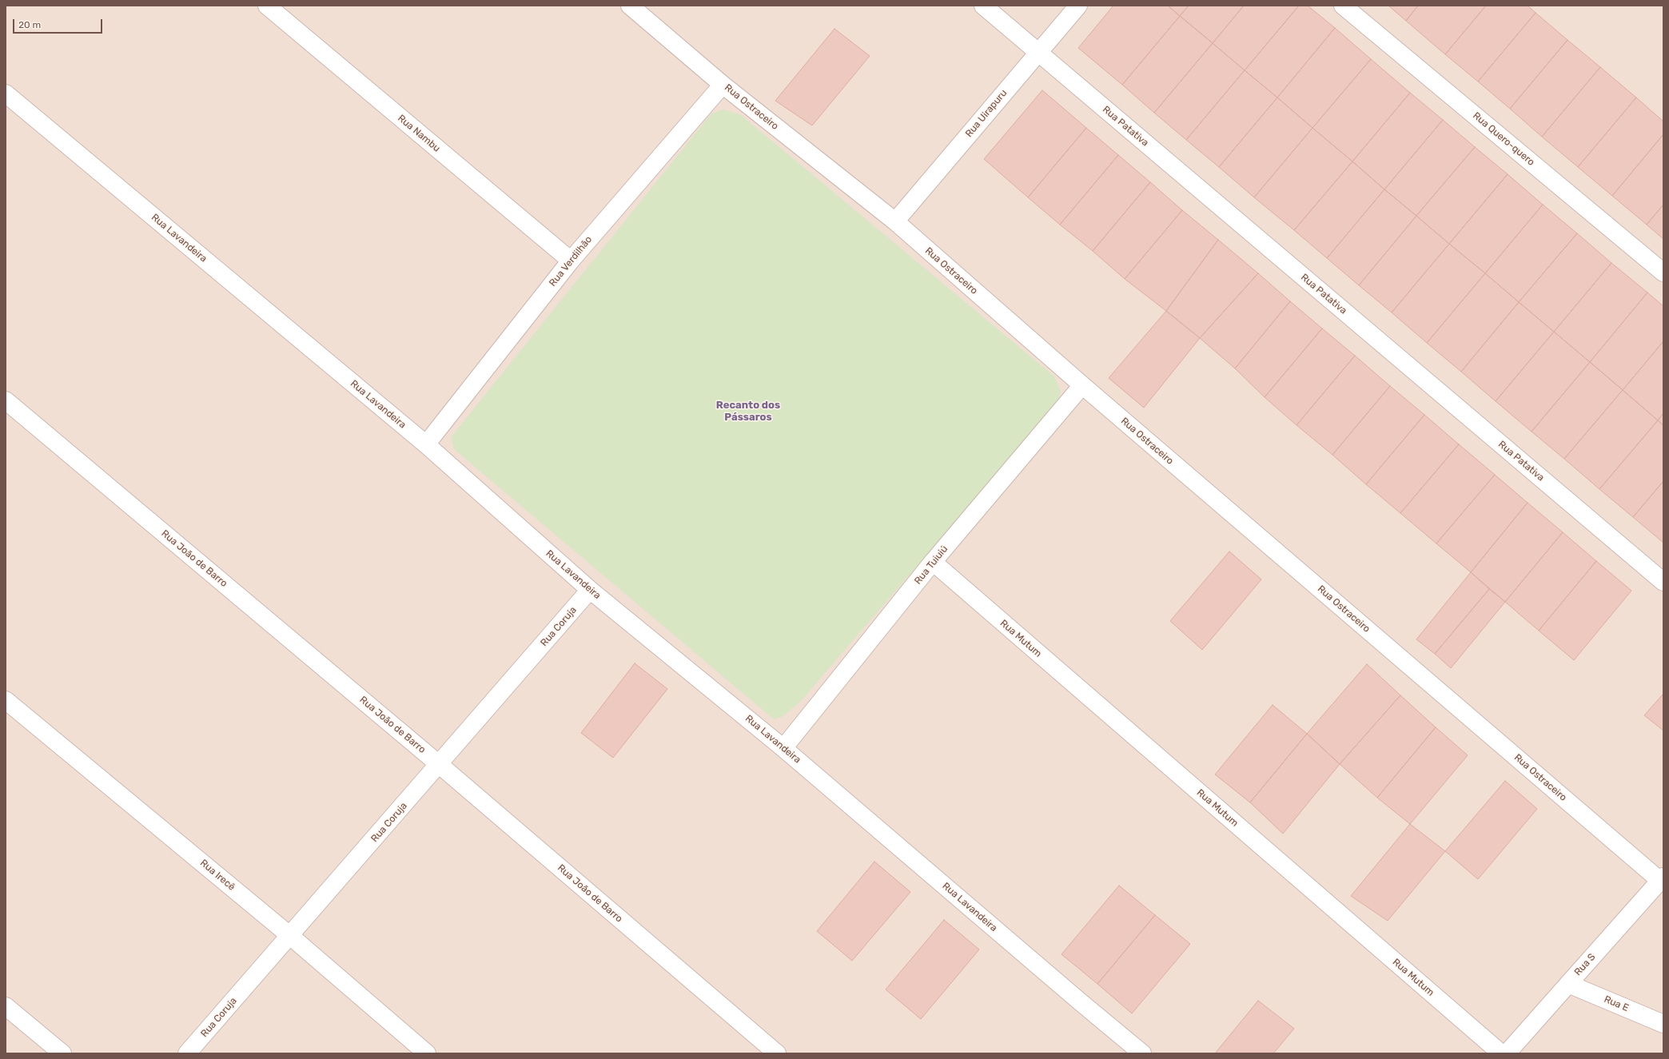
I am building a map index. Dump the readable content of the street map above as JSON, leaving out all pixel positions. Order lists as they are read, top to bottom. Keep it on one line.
{"streets":{"street":["Rua Ostraceiro","Rua Uirapuru","Rua Patativa","Rua Nambu","Rua Quero-quero","Rua Lavandeira","Rua Verdilhão","Rua João de Barro","Rua Tuiuiú","Rua Coruja","Rua Mutum","Rua Irecê","Rua S","Rua E"]},"crossings":[["Rua Ostraceiro","Rua Uirapuru"],["Rua Ostraceiro","Rua Verdilhão"],["Rua Ostraceiro","Rua Tuiuiú"],["Rua Ostraceiro","Rua S"],["Rua Uirapuru","Rua Patativa"],["Rua Nambu","Rua Verdilhão"],["Rua Lavandeira","Rua Verdilhão"],["Rua Lavandeira","Rua Tuiuiú"],["Rua Lavandeira","Rua Coruja"],["Rua João de Barro","Rua Coruja"],["Rua Tuiuiú","Rua Mutum"],["Rua Coruja","Rua Irecê"],["Rua S","Rua E"]],"districts":["Recanto dos Pássaros"],"scale_bar":"20 m"}
